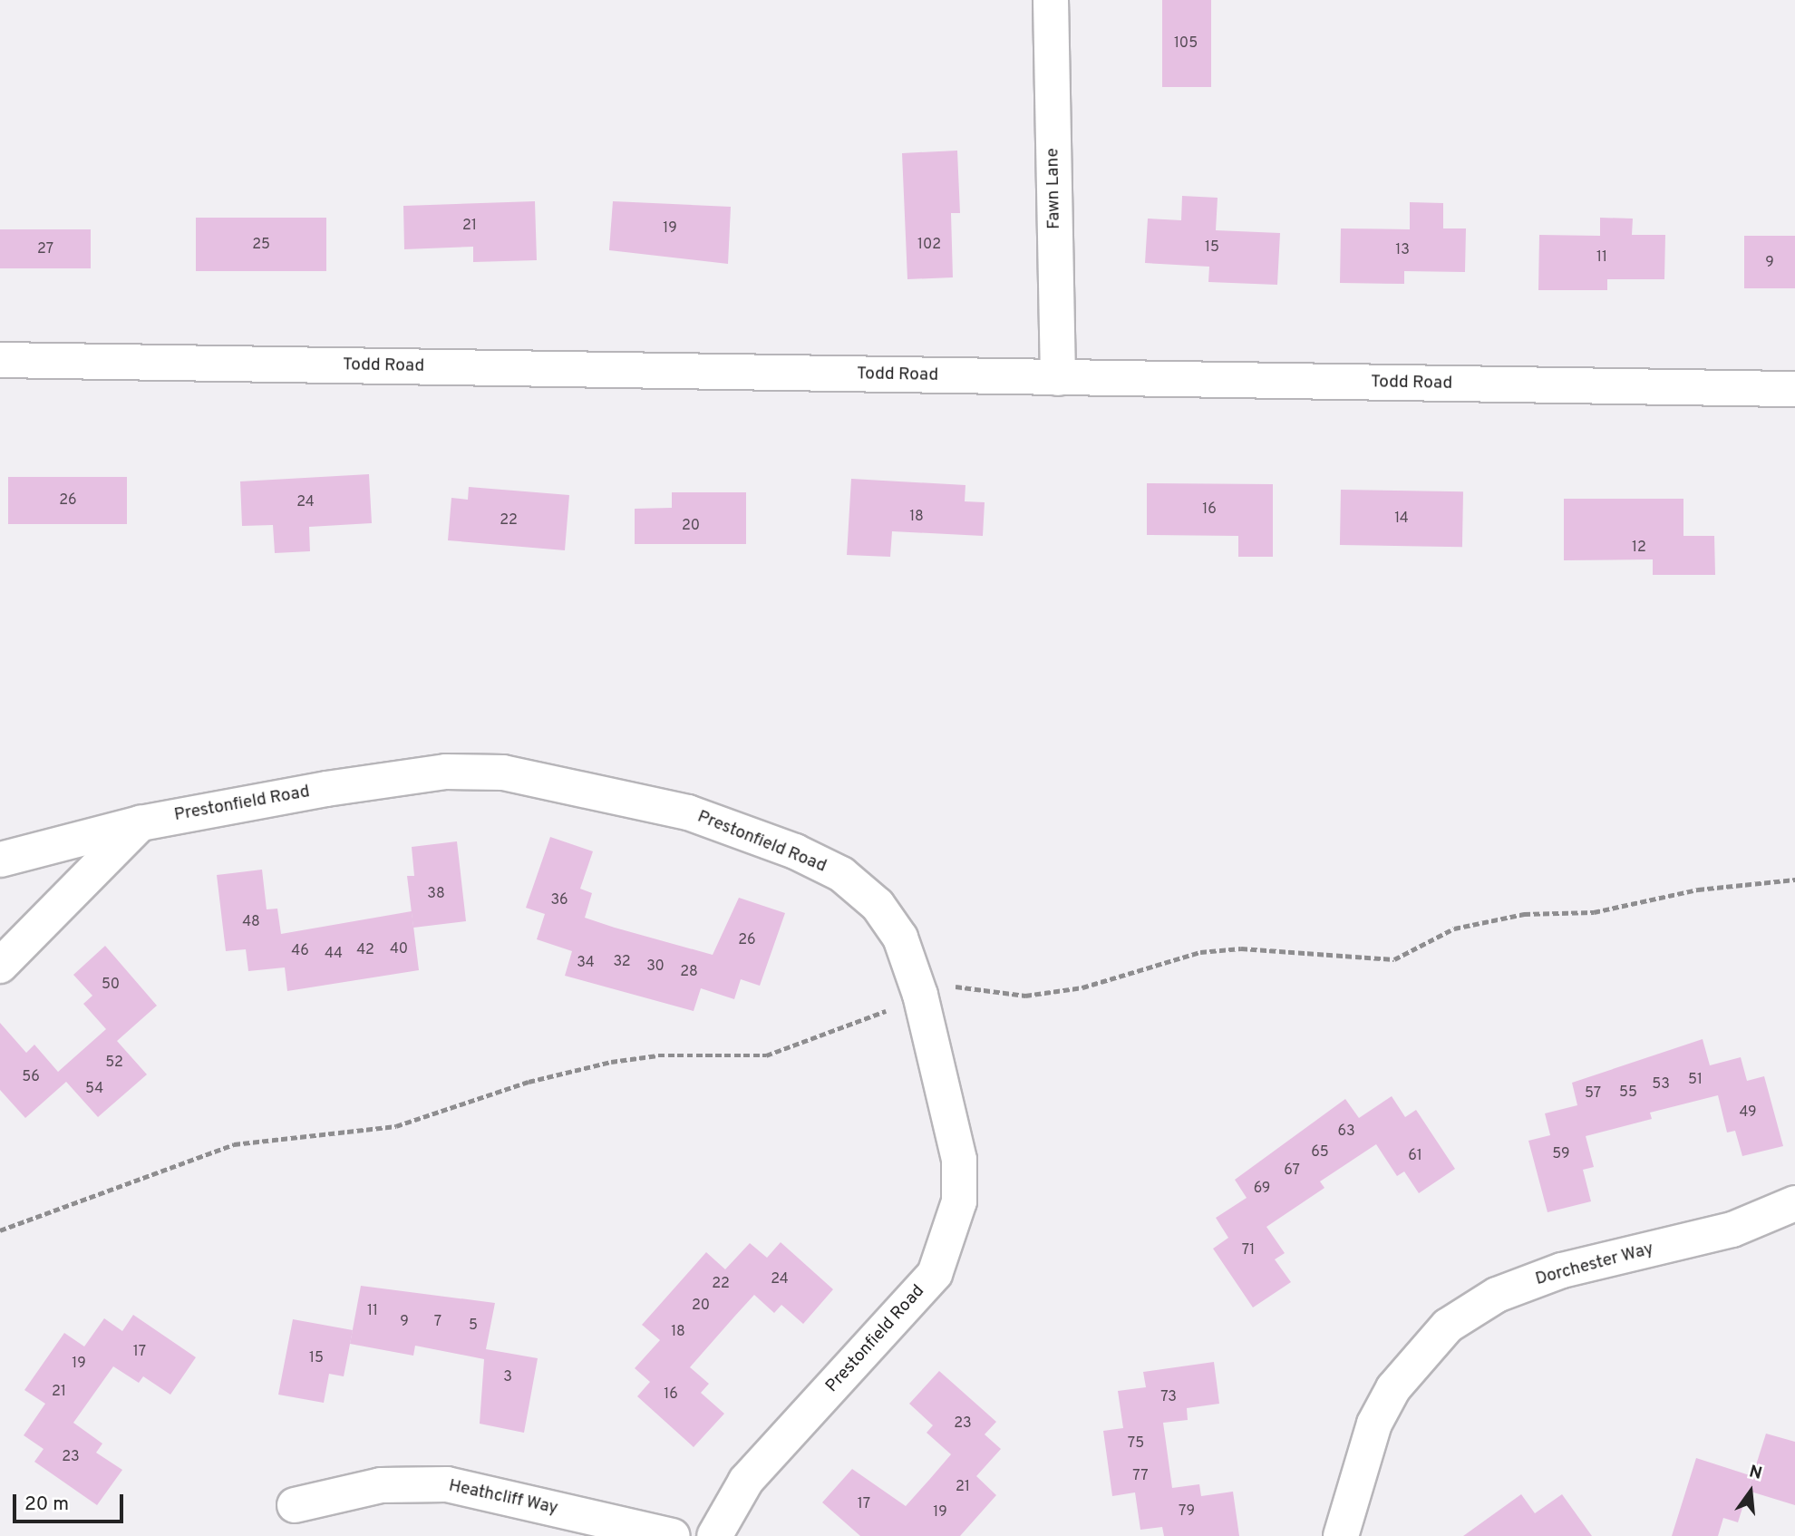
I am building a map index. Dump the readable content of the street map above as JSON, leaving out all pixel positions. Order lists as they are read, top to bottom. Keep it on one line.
{"streets":{"street":["Fawn Lane","Todd Road","Prestonfield Road","Dorchester Way","Heathcliff Way"]},"crossings":[["Fawn Lane","Todd Road"]],"house_numbers":["105","21","19","25","102","15","27","13","11","9","26","24","16","18","14","22","20","12","38","36","48","26","40","42","46","44","32","34","30","28","50","52","56","51","53","54","55","57","49","63","65","59","61","67","69","71","24","22","20","11","9","7","5","18","17","15","19","3","21","16","73","23","75","23","77","21","17","79","19"],"scale_bar":"20 m","north":"top"}
